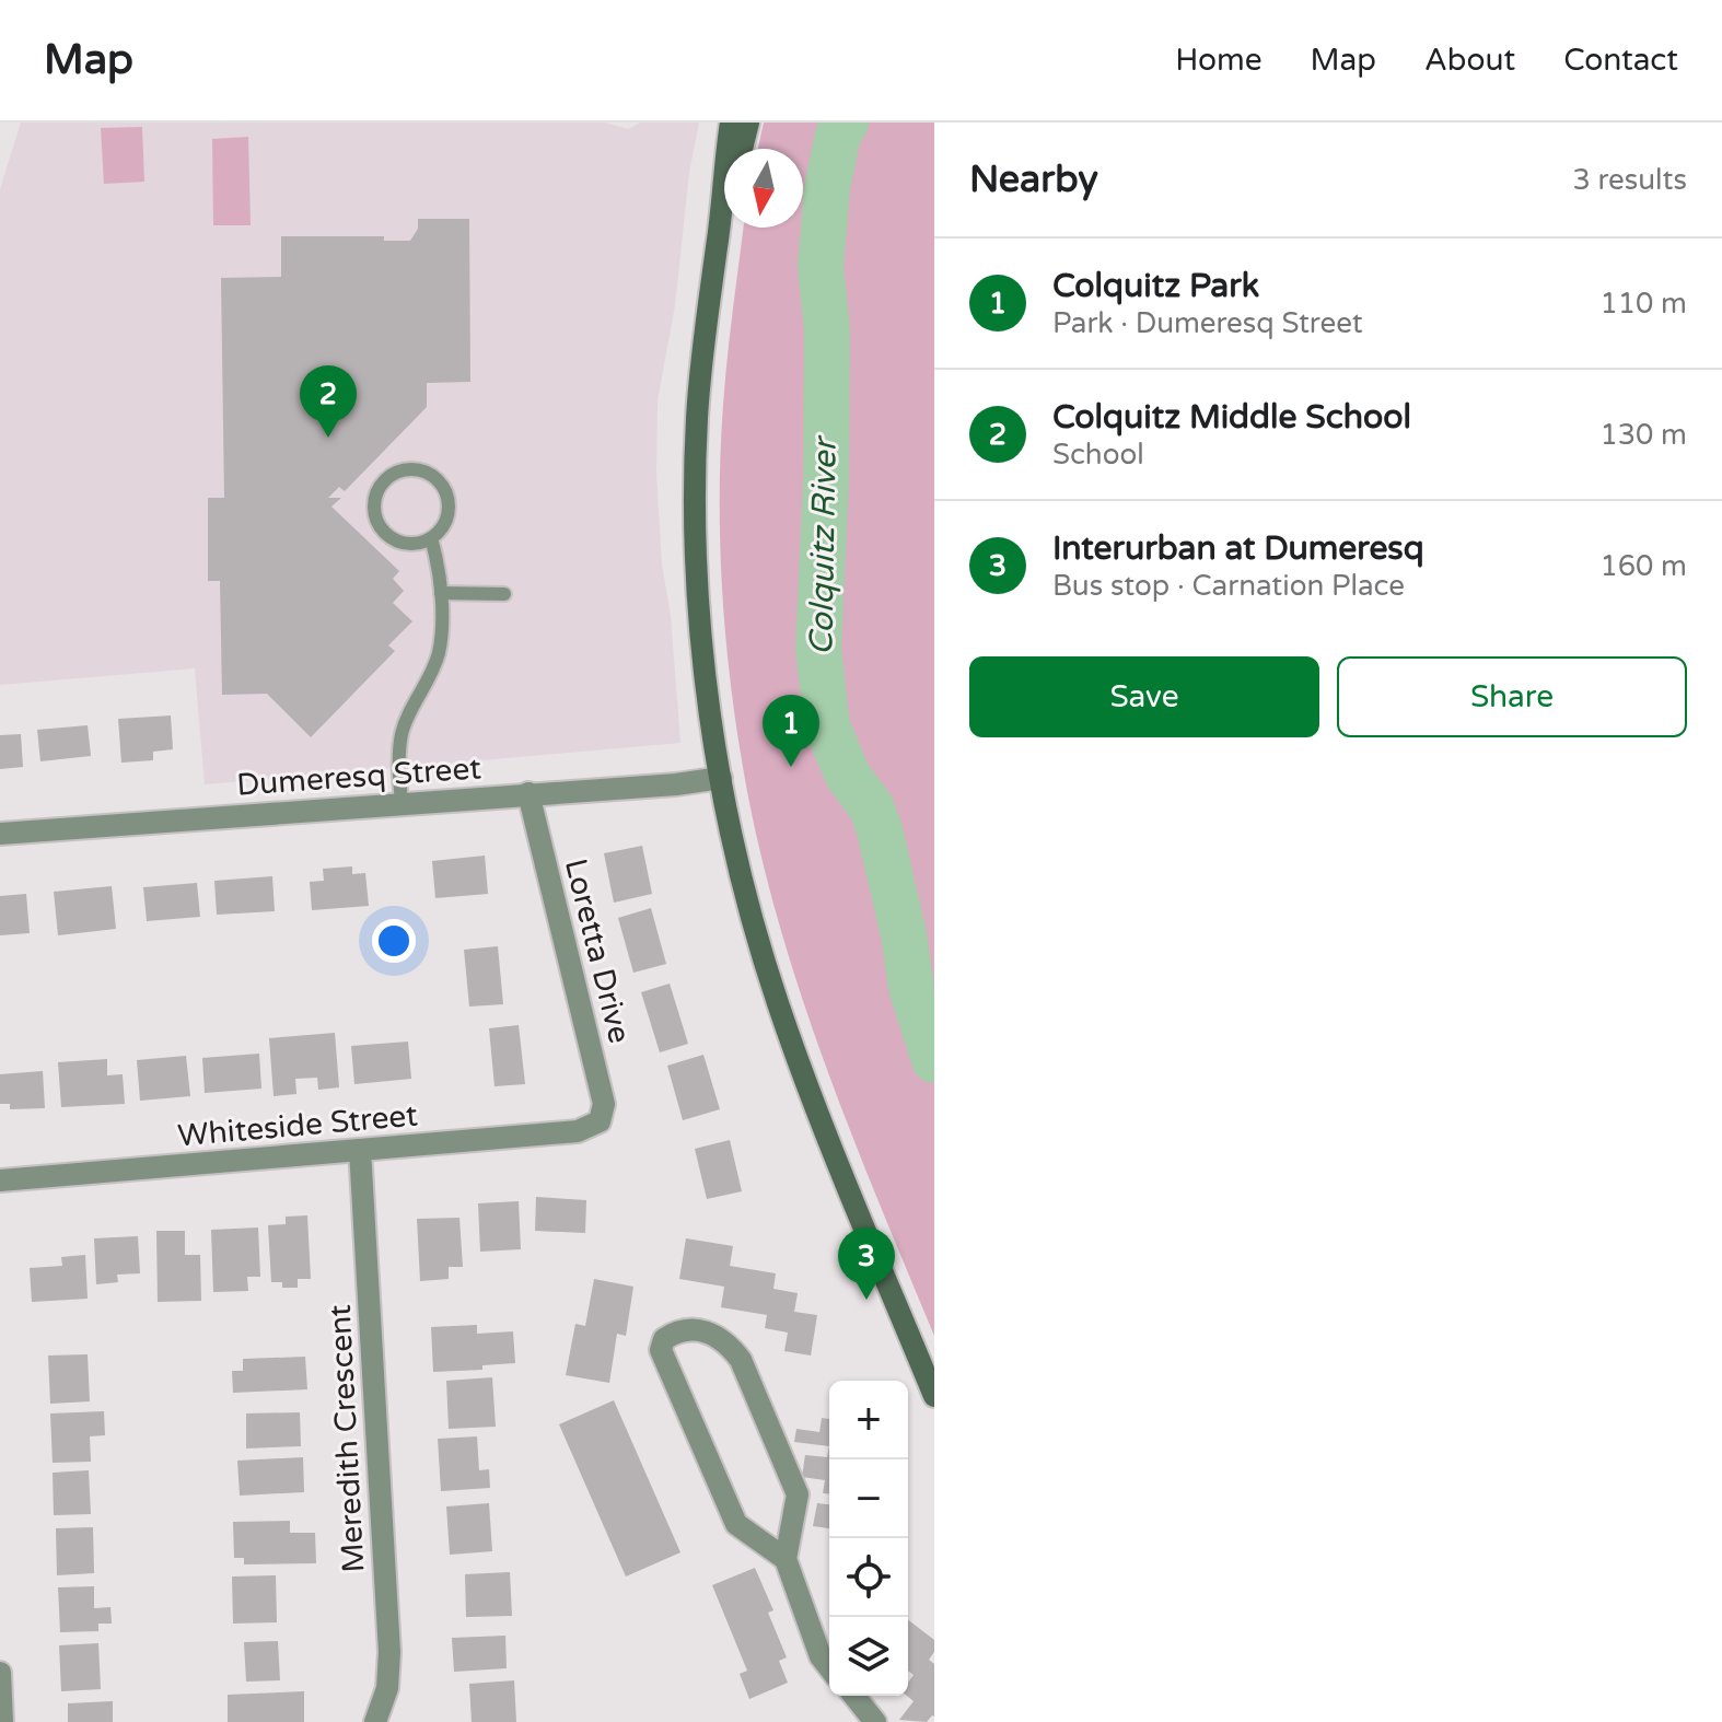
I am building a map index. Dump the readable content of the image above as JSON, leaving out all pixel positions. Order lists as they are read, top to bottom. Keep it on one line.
{"streets":{"street":["Dumeresq Street","Loretta Drive","Whiteside Street","Meredith Crescent"]},"crossings":[["Dumeresq Street","Loretta Drive"],["Loretta Drive","Whiteside Street"],["Whiteside Street","Meredith Crescent"]],"water":["Colquitz River"],"north":"bottom","page":{"header":"Map","nav":["Home","Map","About","Contact"],"heading":["Nearby","3 results"],"list":[{"mark":"1","name":"Colquitz Park","note":"Park · Dumeresq Street","value":"110 m"},{"mark":"2","name":"Colquitz Middle School","note":"School","value":"130 m"},{"mark":"3","name":"Interurban at Dumeresq","note":"Bus stop · Carnation Place","value":"160 m"}],"pins":["2","1","3"],"buttons":["Save","Share"],"map_buttons":["+","−"]}}
